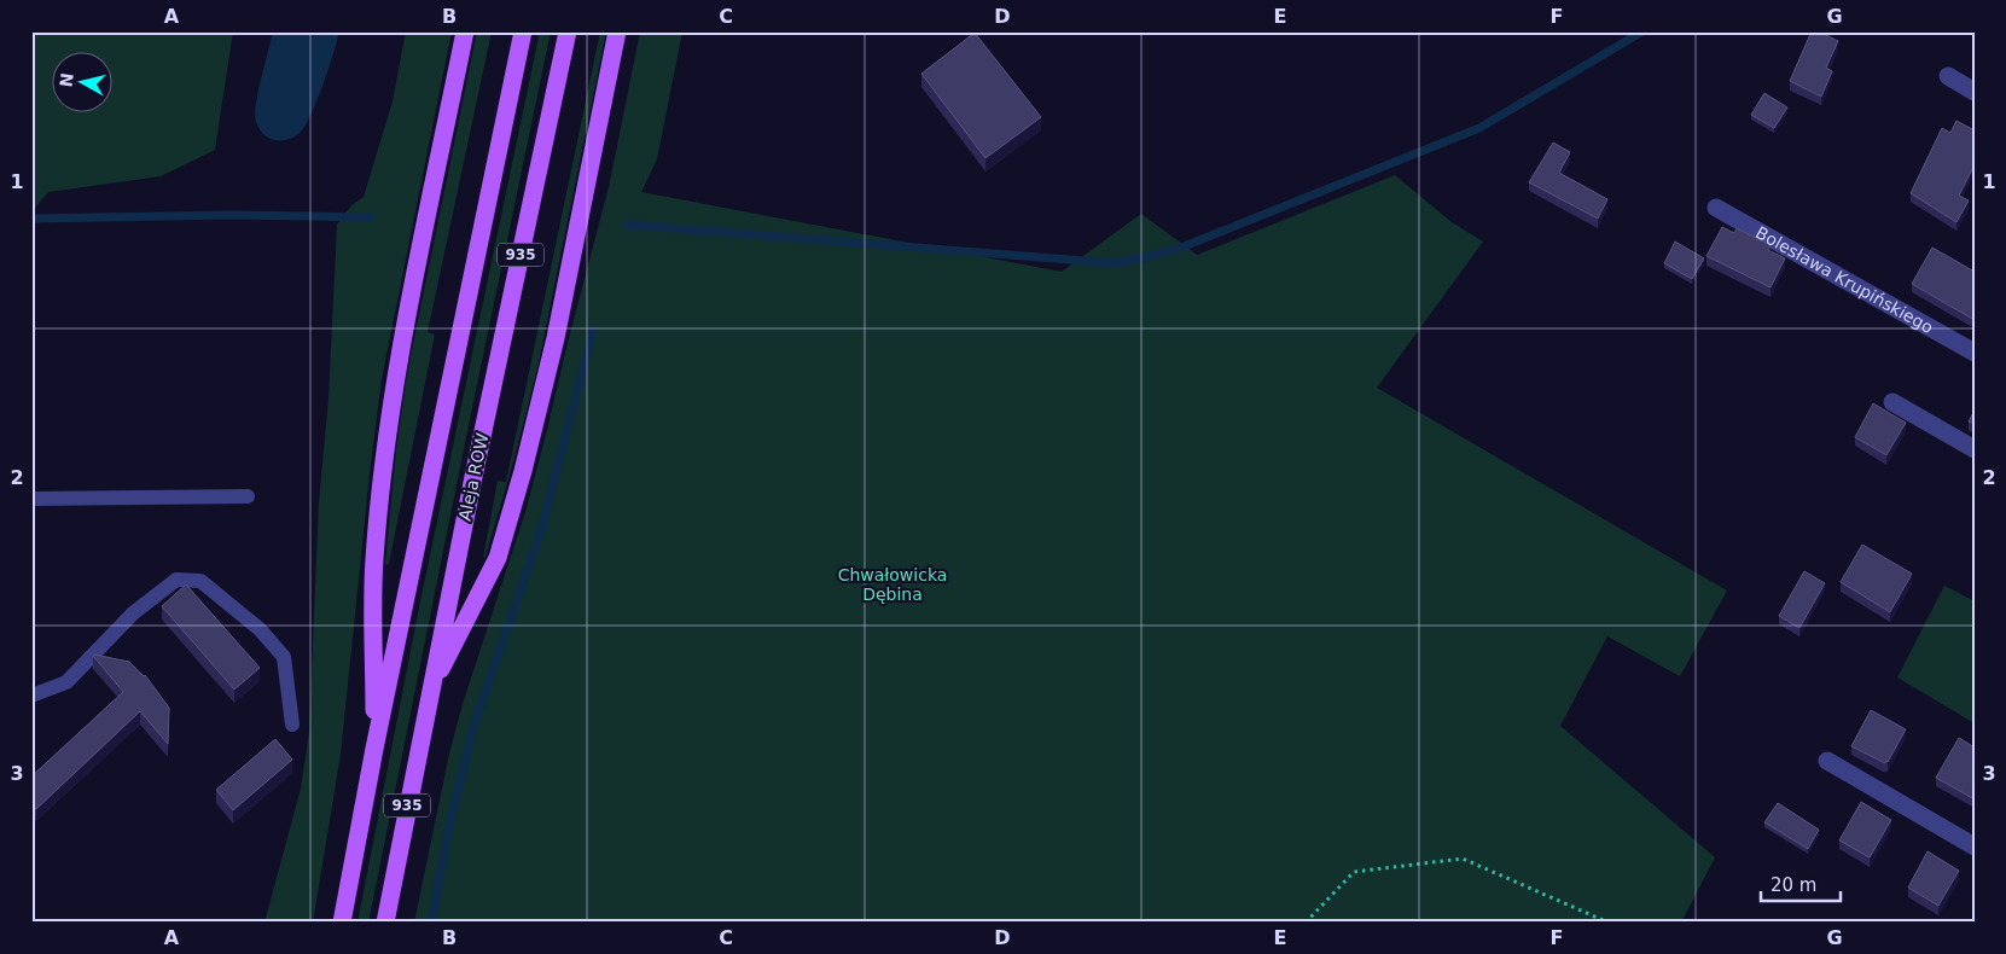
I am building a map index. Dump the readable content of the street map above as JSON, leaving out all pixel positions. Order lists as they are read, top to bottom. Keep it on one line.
{"streets":{"main road":["935","Aleja ROW"],"street":["Bolesława Krupińskiego"]},"parks":["Chwałowicka Dębina"],"scale_bar":"20 m","north":"left","grid":{"columns":["A","B","C","D","E","F","G"],"rows":["1","2","3"]}}
